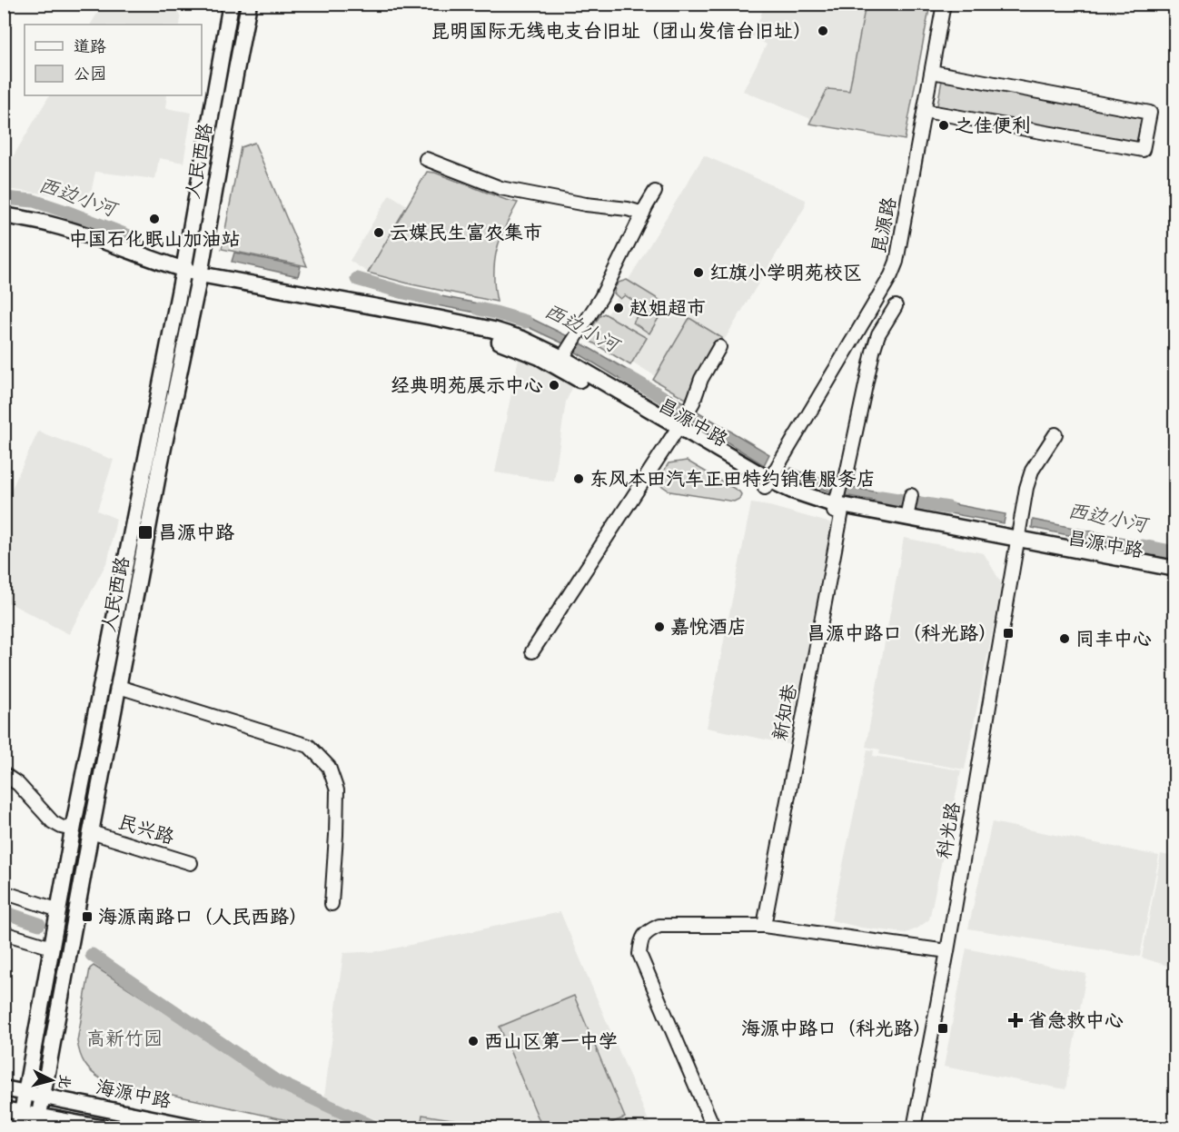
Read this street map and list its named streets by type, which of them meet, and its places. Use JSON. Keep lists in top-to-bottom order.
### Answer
{
  "streets": {
    "main road": ["人民西路", "昌源中路", "海源中路"],
    "street": [
      "昆源路",
      "新知巷",
      "民兴路",
      "科光路"
    ]
  },
  "crossings": [
    ["人民西路", "昌源中路"],
    ["人民西路", "民兴路"],
    ["人民西路", "海源中路"],
    ["昆源路", "昌源中路"],
    ["昌源中路", "新知巷"],
    ["昌源中路", "科光路"]
  ],
  "water": ["西边小河"],
  "parks": ["高新竹园"],
  "places": {
    "other": [
      "昆明国际无线电支台旧址（团山发信台旧址）",
      "之佳便利",
      "中国石化眠山加油站",
      "云媒民生富农集市",
      "红旗小学明苑校区",
      "赵姐超市",
      "经典明苑展示中心",
      "东风本田汽车正田特约销售服务店",
      "嘉悦酒店",
      "同丰中心",
      "西山区第一中学"
    ],
    "transit": [
      "昌源中路",
      "昌源中路口（科光路）",
      "海源南路口（人民西路）",
      "海源中路口（科光路）"
    ],
    "health": ["省急救中心"]
  },
  "legend": ["道路", "公园"],
  "north": "right"
}
